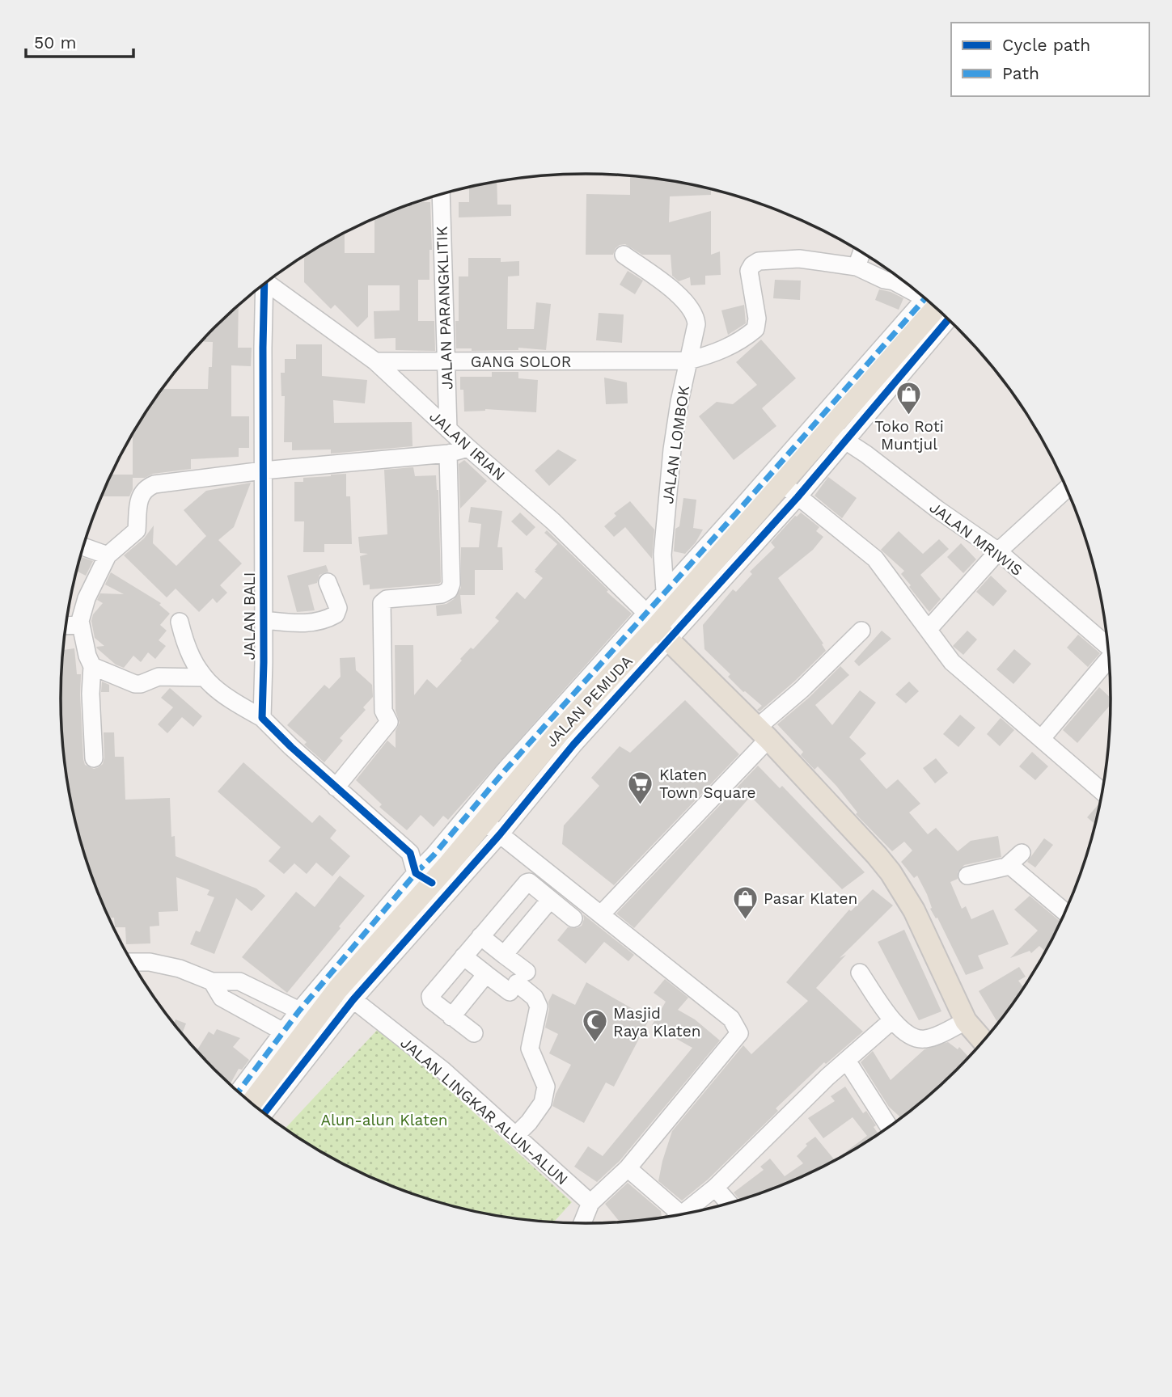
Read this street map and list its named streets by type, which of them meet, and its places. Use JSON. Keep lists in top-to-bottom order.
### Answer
{
  "streets": {
    "main road": ["JALAN PEMUDA"],
    "street": [
      "JALAN PARANGKLITIK",
      "GANG SOLOR",
      "JALAN LOMBOK",
      "JALAN IRIAN",
      "JALAN MRIWIS",
      "JALAN BALI",
      "JALAN LINGKAR ALUN-ALUN"
    ]
  },
  "crossings": [
    ["JALAN PARANGKLITIK", "GANG SOLOR"],
    ["JALAN PARANGKLITIK", "JALAN IRIAN"],
    ["GANG SOLOR", "JALAN LOMBOK"],
    ["GANG SOLOR", "JALAN IRIAN"],
    ["JALAN IRIAN", "JALAN PEMUDA"],
    ["JALAN MRIWIS", "JALAN PEMUDA"],
    ["JALAN PEMUDA", "JALAN LINGKAR ALUN-ALUN"]
  ],
  "parks": ["Alun-alun Klaten"],
  "places": {
    "shop": ["Toko Roti Muntjul", "Pasar Klaten"],
    "supermarket": ["Klaten Town Square"],
    "mosque": ["Masjid Raya Klaten"]
  },
  "legend": ["Cycle path", "Path"],
  "scale_bar": "50 m"
}
